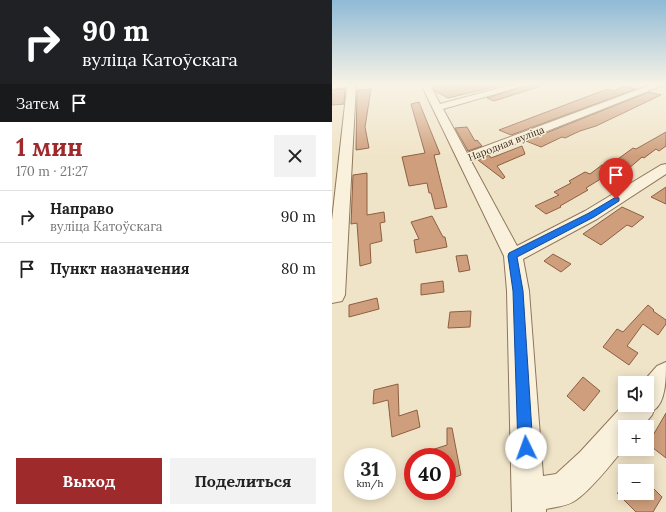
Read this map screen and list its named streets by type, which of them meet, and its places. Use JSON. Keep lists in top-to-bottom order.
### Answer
{
  "streets": {
    "street": ["Народная вуліца"]
  },
  "page": {
    "turn": ["90 m", "вуліца Катоўскага"],
    "then": "Затем",
    "heading": ["1 мин", "170 m · 21:27"],
    "list": [
      {
        "name": "Направо",
        "note": "вуліца Катоўскага",
        "value": "90 m"
      },
      {
        "name": "Пункт назначения",
        "value": "80 m"
      }
    ],
    "map_buttons": ["+", "−"],
    "speed": "31 km/h",
    "limit": "40",
    "buttons": ["Выход", "Поделиться"]
  }
}
